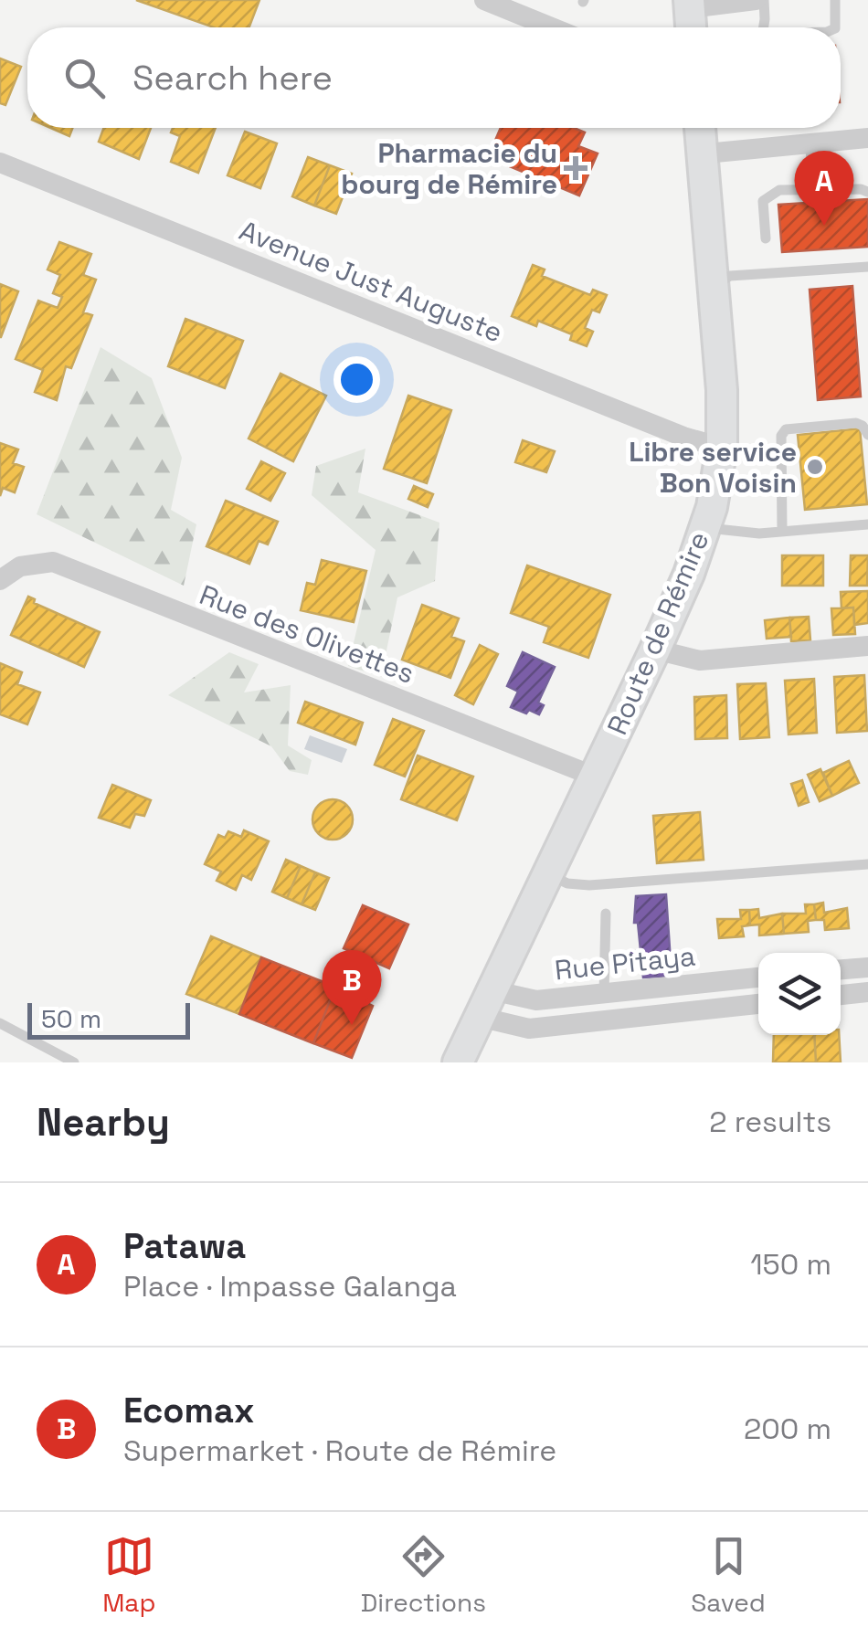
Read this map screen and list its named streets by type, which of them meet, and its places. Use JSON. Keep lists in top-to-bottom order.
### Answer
{
  "streets": {
    "main road": ["Route de Rémire"],
    "street": ["Avenue Just Auguste", "Rue des Olivettes", "Rue Pitaya"]
  },
  "crossings": [
    ["Avenue Just Auguste", "Route de Rémire"],
    ["Route de Rémire", "Rue des Olivettes"],
    ["Route de Rémire", "Rue Pitaya"]
  ],
  "places": {
    "health": ["Pharmacie du bourg de Rémire"],
    "other": ["Libre service Bon Voisin"]
  },
  "scale_bar": "50 m",
  "page": {
    "search": "Search here",
    "pins": ["A", "B"],
    "scale": "50 m",
    "heading": ["Nearby", "2 results"],
    "list": [
      {
        "mark": "A",
        "name": "Patawa",
        "note": "Place · Impasse Galanga",
        "value": "150 m"
      },
      {
        "mark": "B",
        "name": "Ecomax",
        "note": "Supermarket · Route de Rémire",
        "value": "200 m"
      }
    ],
    "nav": ["Map", "Directions", "Saved"]
  }
}
